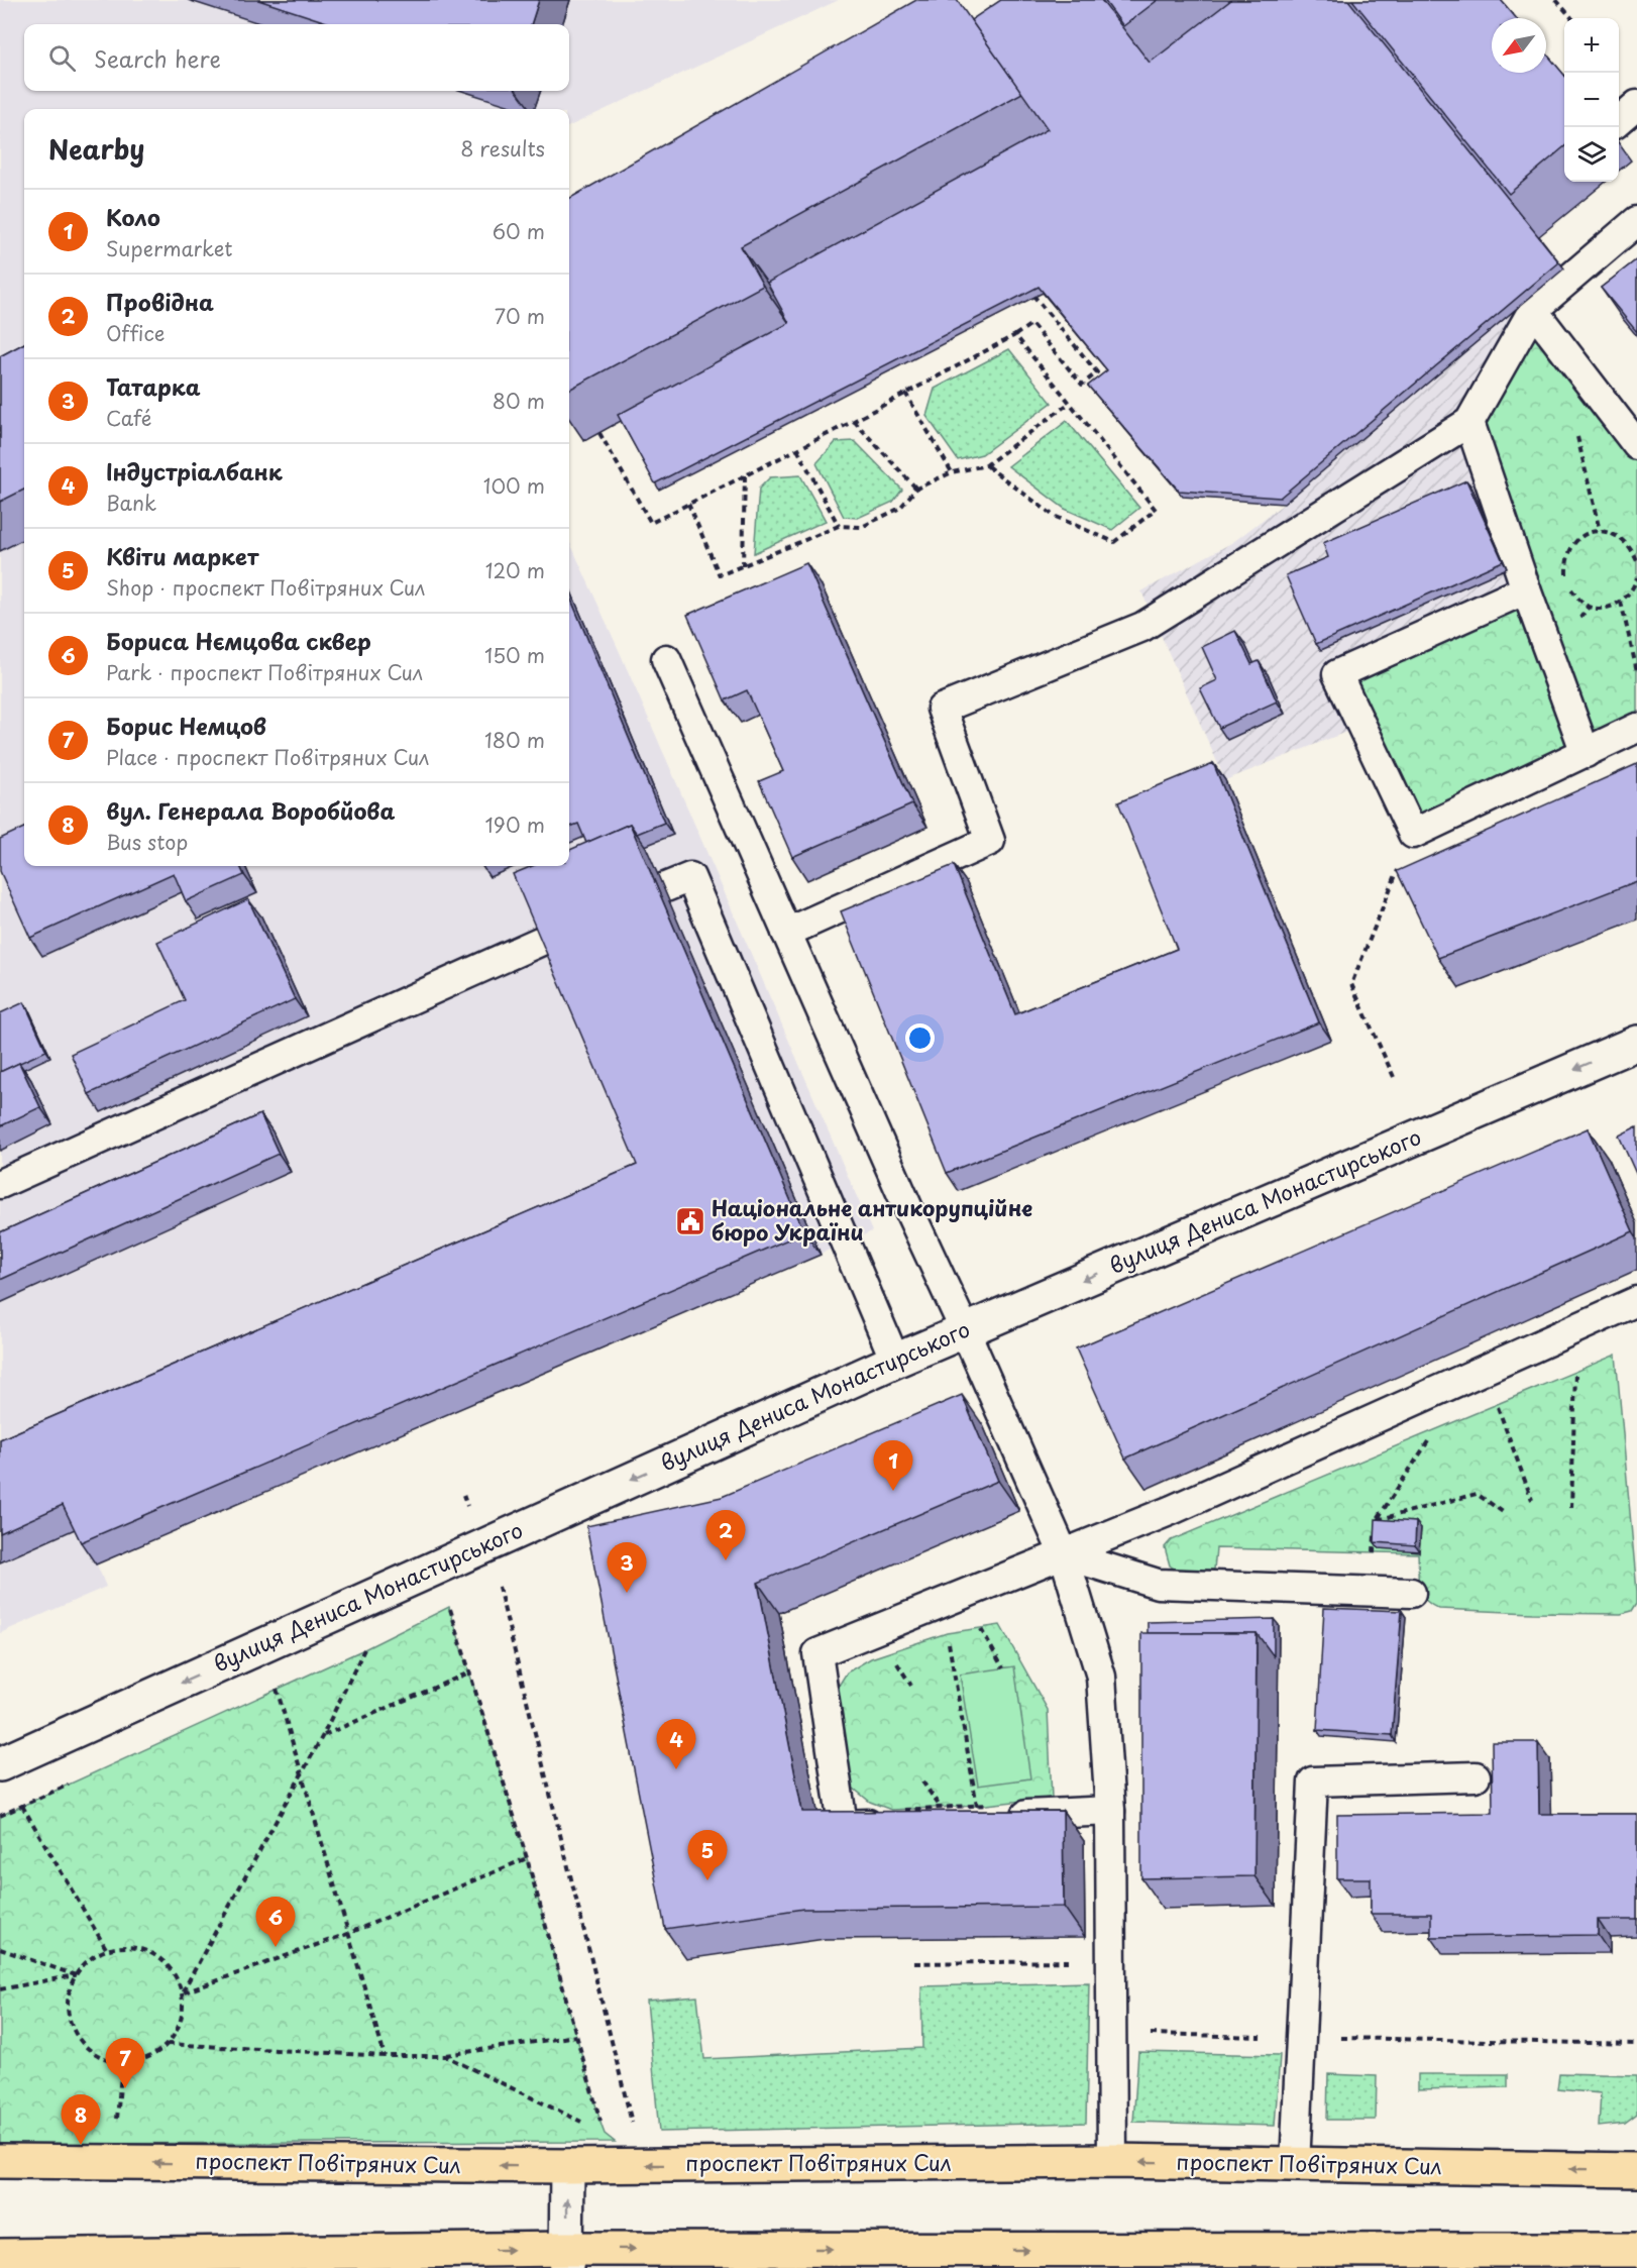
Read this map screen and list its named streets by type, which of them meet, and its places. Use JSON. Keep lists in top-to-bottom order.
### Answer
{
  "streets": {
    "main road": ["проспект Повітряних Сил"],
    "street": ["вулиця Дениса Монастирського"]
  },
  "one_way": ["вулиця Дениса Монастирського"],
  "places": {
    "public building": ["Національне антикорупційне бюро України"]
  },
  "north": "bottom left",
  "page": {
    "map_buttons": ["+", "−"],
    "search": "Search here",
    "heading": ["Nearby", "8 results"],
    "list": [
      {
        "mark": "1",
        "name": "Коло",
        "note": "Supermarket",
        "value": "60 m"
      },
      {
        "mark": "2",
        "name": "Провідна",
        "note": "Office",
        "value": "70 m"
      },
      {
        "mark": "3",
        "name": "Татарка",
        "note": "Café",
        "value": "80 m"
      },
      {
        "mark": "4",
        "name": "Індустріалбанк",
        "note": "Bank",
        "value": "100 m"
      },
      {
        "mark": "5",
        "name": "Квіти маркет",
        "note": "Shop · проспект Повітряних Сил",
        "value": "120 m"
      },
      {
        "mark": "6",
        "name": "Бориса Нємцова сквер",
        "note": "Park · проспект Повітряних Сил",
        "value": "150 m"
      },
      {
        "mark": "7",
        "name": "Борис Немцов",
        "note": "Place · проспект Повітряних Сил",
        "value": "180 m"
      },
      {
        "mark": "8",
        "name": "вул. Генерала Воробйова",
        "note": "Bus stop",
        "value": "190 m"
      }
    ],
    "pins": [
      "1",
      "2",
      "3",
      "4",
      "5",
      "6",
      "7",
      "8"
    ]
  }
}
